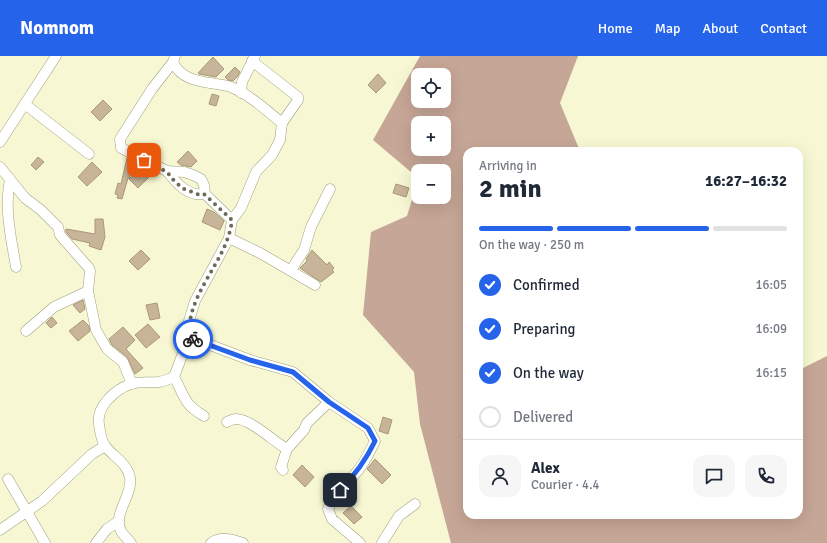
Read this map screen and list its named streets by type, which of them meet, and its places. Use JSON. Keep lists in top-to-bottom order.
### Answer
{
  "page": {
    "header": "Nomnom",
    "nav": [
      "Home",
      "Map",
      "About",
      "Contact"
    ],
    "map_buttons": ["+", "−"],
    "heading": ["2 min", "Arriving in", "16:27–16:32"],
    "panel": ["Alex", "Courier · 4.4"],
    "bar": "On the way · 250 m",
    "list": [
      ["Confirmed", "16:05"],
      ["Preparing", "16:09"],
      ["On the way", "16:15"],
      "Delivered"
    ]
  }
}
